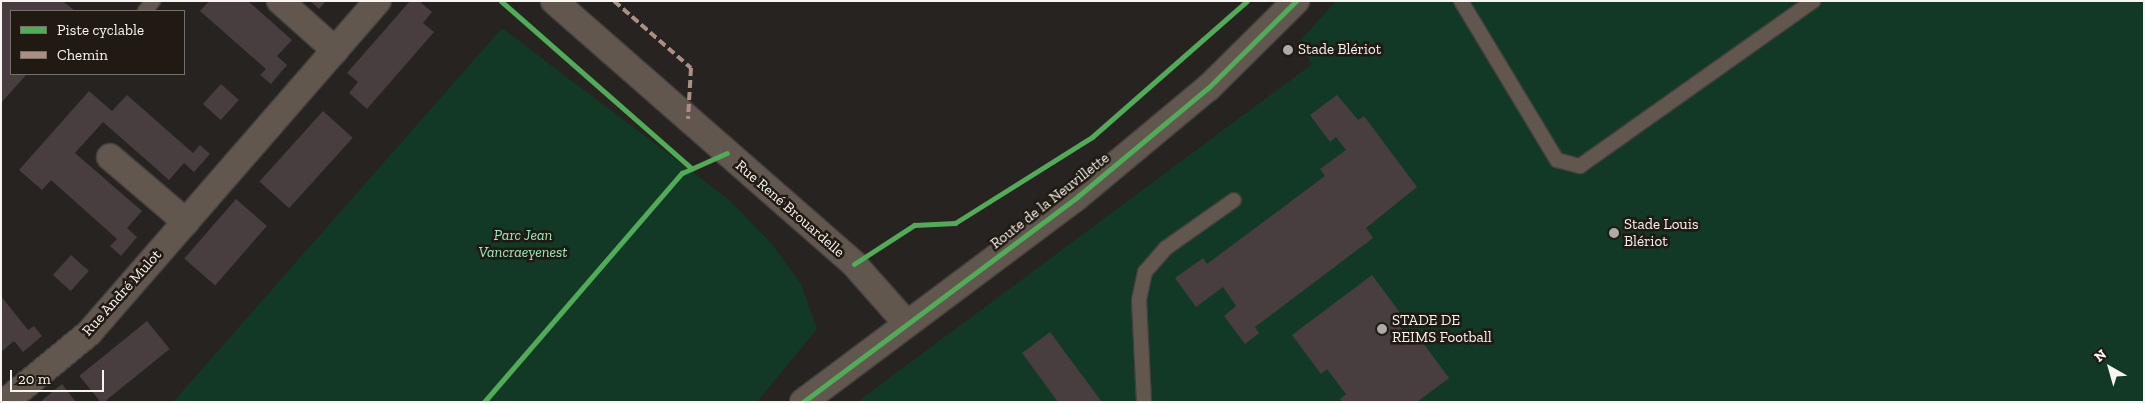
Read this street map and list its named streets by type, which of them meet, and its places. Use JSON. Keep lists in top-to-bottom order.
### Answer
{
  "streets": {
    "street": ["Route de la Neuvillette", "Rue René Brouardelle", "Rue André Mulot"]
  },
  "crossings": [
    ["Route de la Neuvillette", "Rue René Brouardelle"]
  ],
  "parks": ["Parc Jean Vancraeyenest"],
  "places": ["Stade Blériot", "Stade Louis Blériot", "STADE DE REIMS Football"],
  "legend": ["Piste cyclable", "Chemin"],
  "scale_bar": "20 m",
  "north": "top left"
}
